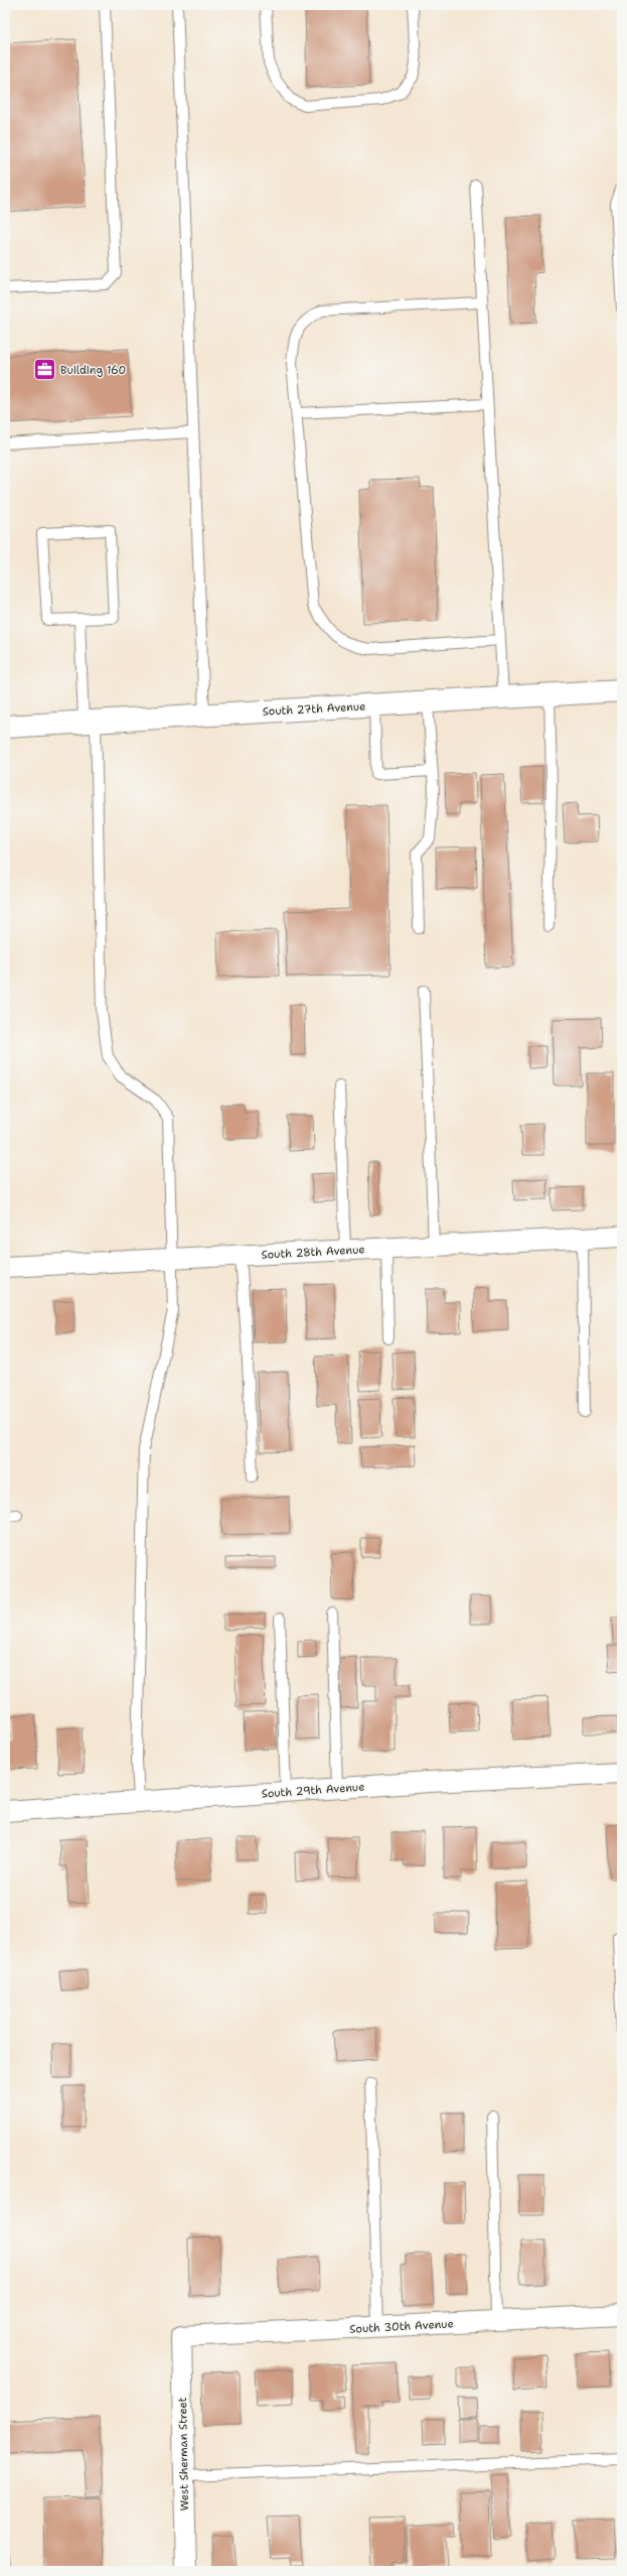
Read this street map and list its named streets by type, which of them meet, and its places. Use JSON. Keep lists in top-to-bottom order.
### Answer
{
  "streets": {
    "main road": ["South 27th Avenue"],
    "street": [
      "South 28th Avenue",
      "South 29th Avenue",
      "South 30th Avenue",
      "West Sherman Street"
    ]
  },
  "crossings": [
    ["South 30th Avenue", "West Sherman Street"]
  ],
  "places": {
    "office": ["Building 160"]
  }
}
